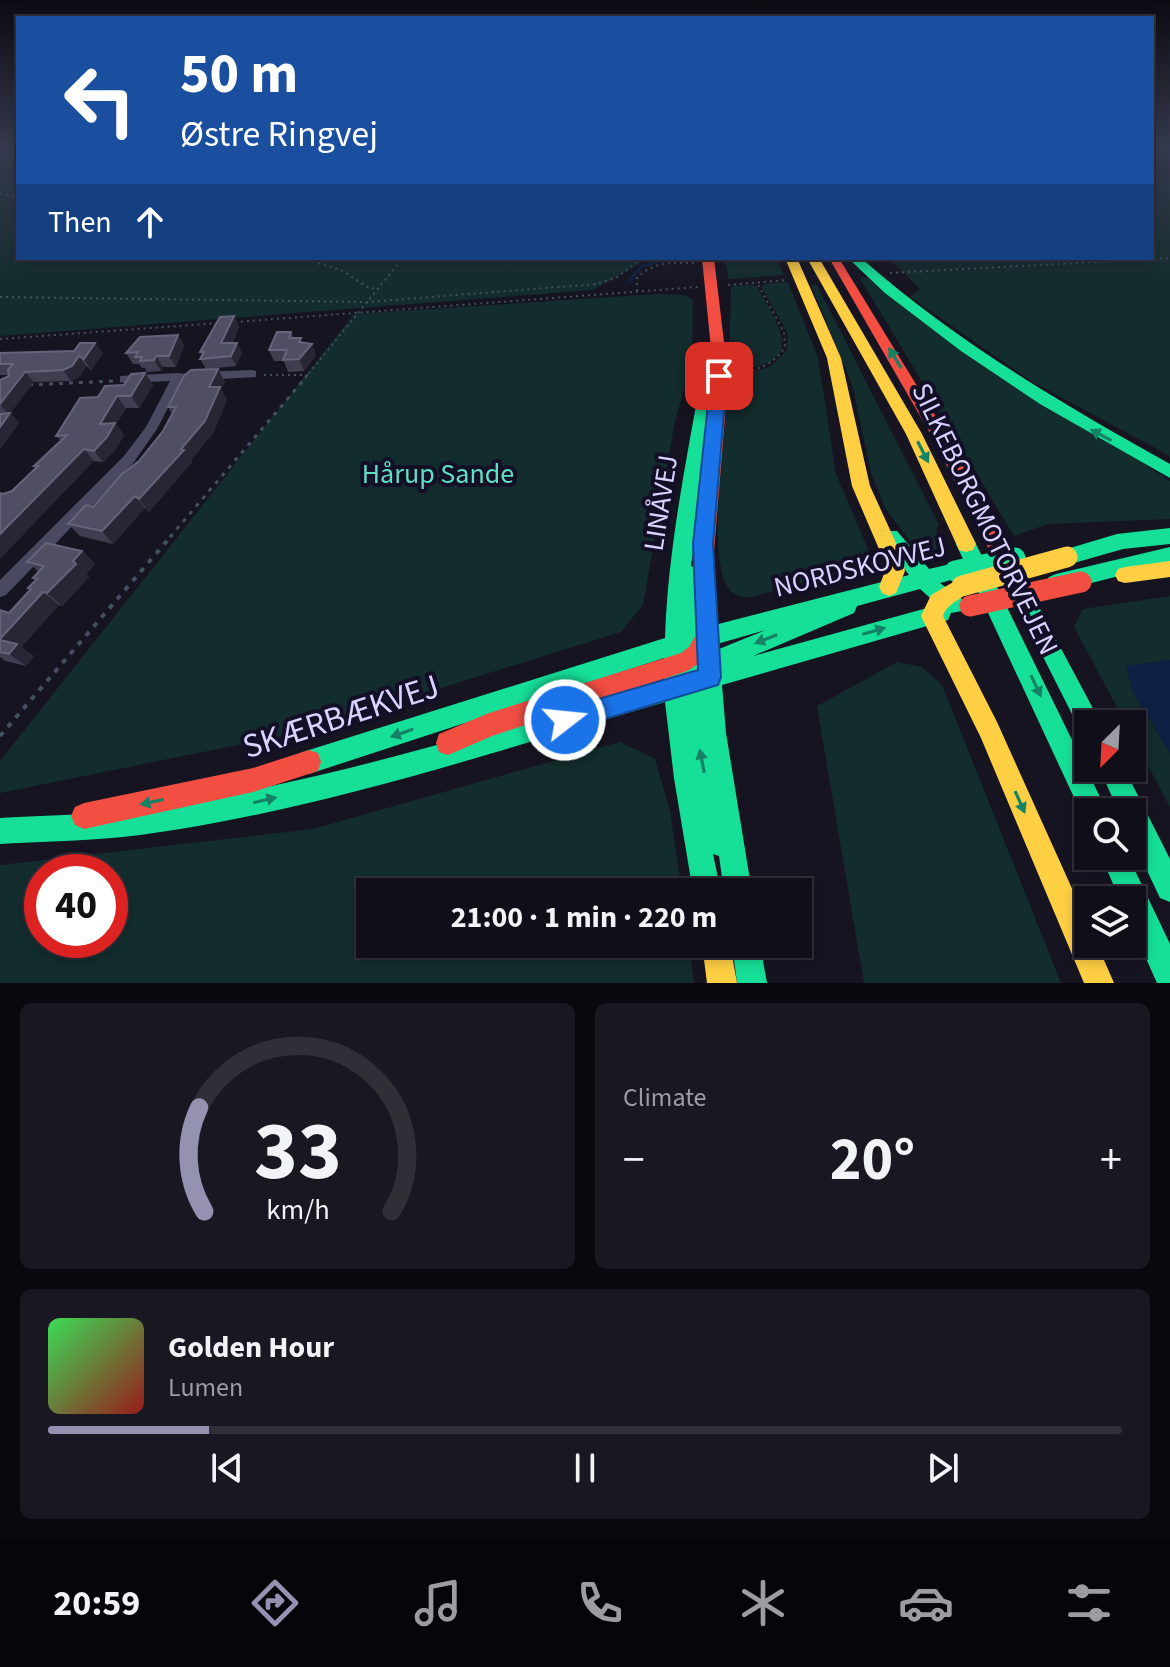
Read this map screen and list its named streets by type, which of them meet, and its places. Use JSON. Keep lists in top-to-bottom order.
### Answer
{
  "streets": {
    "main road": [
      "LINÅVEJ",
      "SILKEBORGMOTORVEJEN",
      "NORDSKOVVEJ",
      "SKÆRBÆKVEJ"
    ]
  },
  "crossings": [
    ["LINÅVEJ", "NORDSKOVVEJ"],
    ["LINÅVEJ", "SKÆRBÆKVEJ"],
    ["NORDSKOVVEJ", "SKÆRBÆKVEJ"]
  ],
  "parks": ["Hårup Sande"],
  "north": "bottom left",
  "page": {
    "turn": ["50 m", "Østre Ringvej"],
    "then": "Then",
    "limit": "40",
    "trip": "21:00 · 1 min · 220 m",
    "tile": "Climate",
    "heat": ["−", "20°", "+"],
    "song": ["Golden Hour", "Lumen"],
    "tabs": "20:59",
    "gauge": ["33", "km/h"]
  }
}
